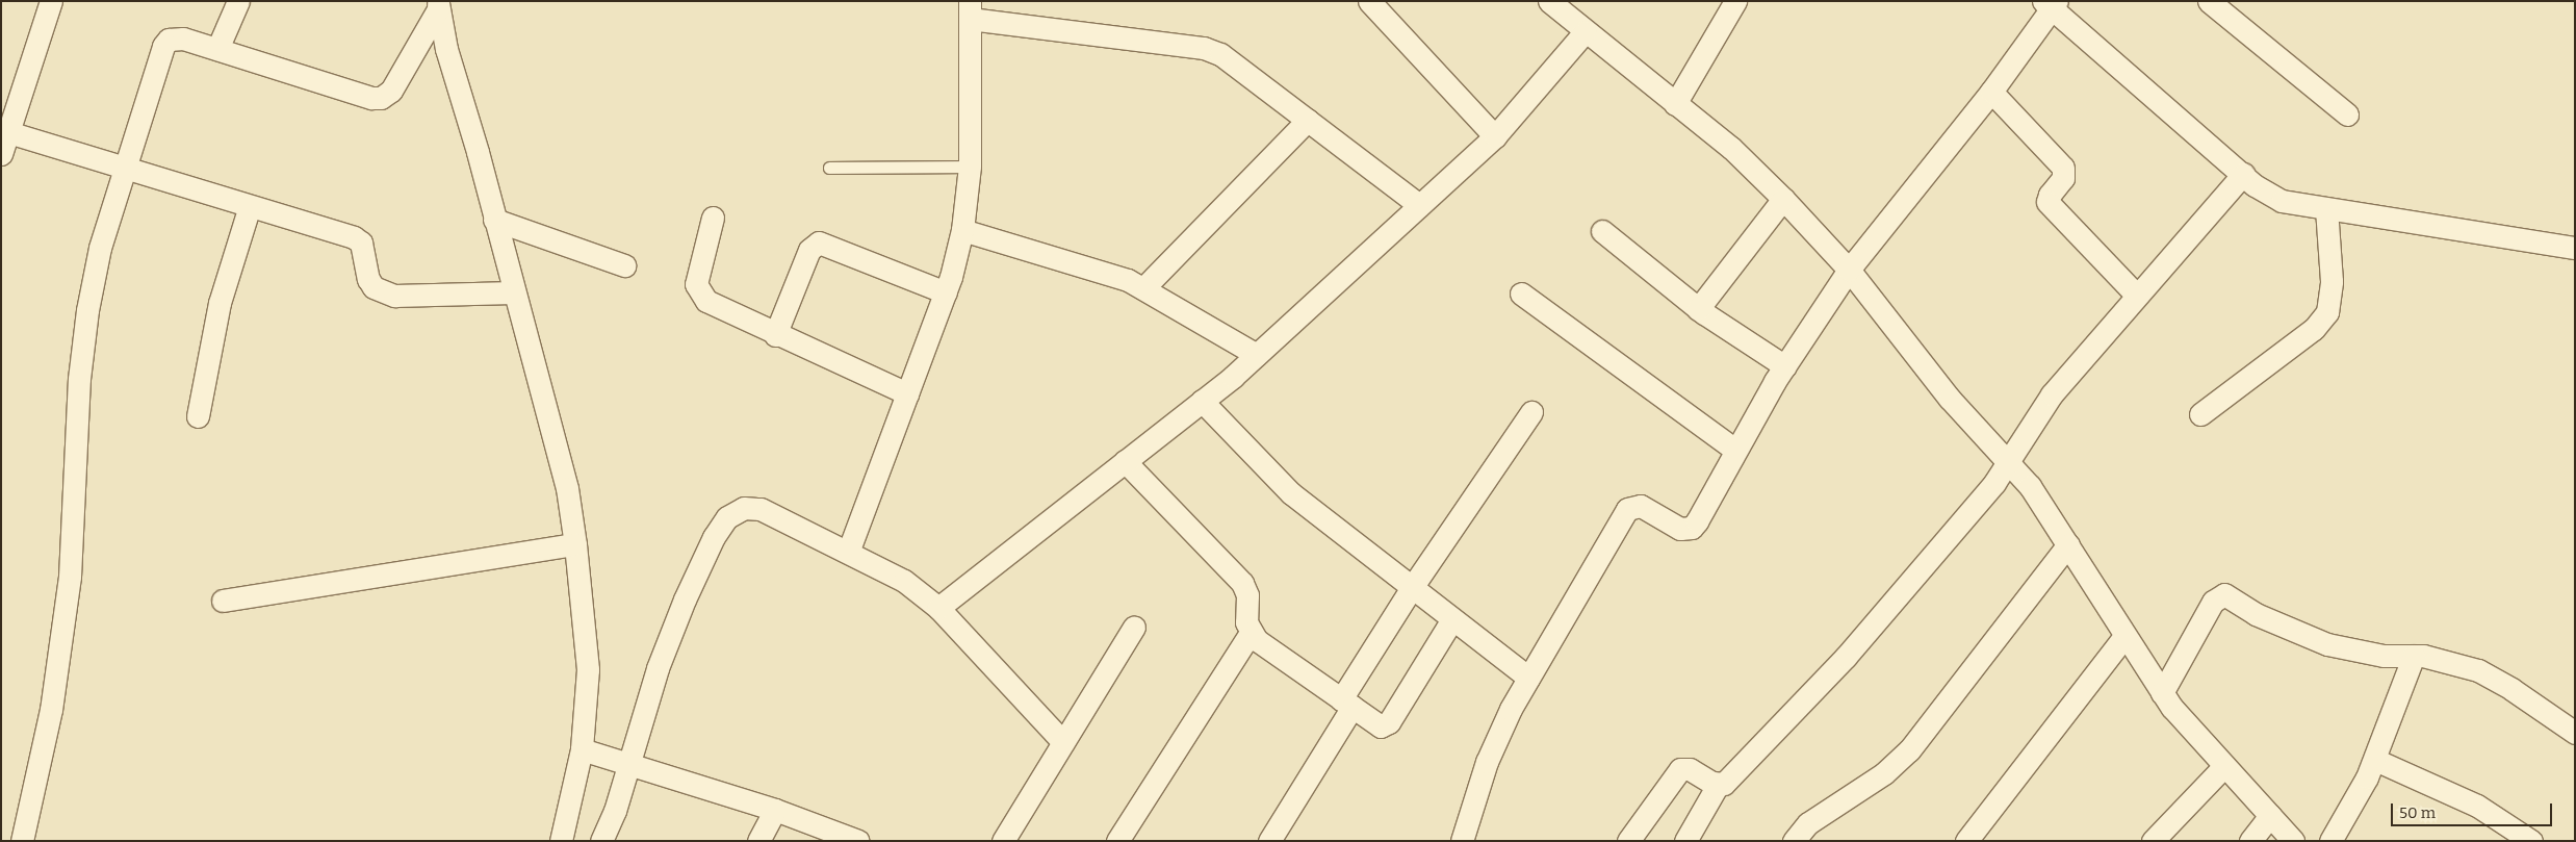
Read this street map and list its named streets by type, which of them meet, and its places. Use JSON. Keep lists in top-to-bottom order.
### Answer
{
  "scale_bar": "50 m"
}
